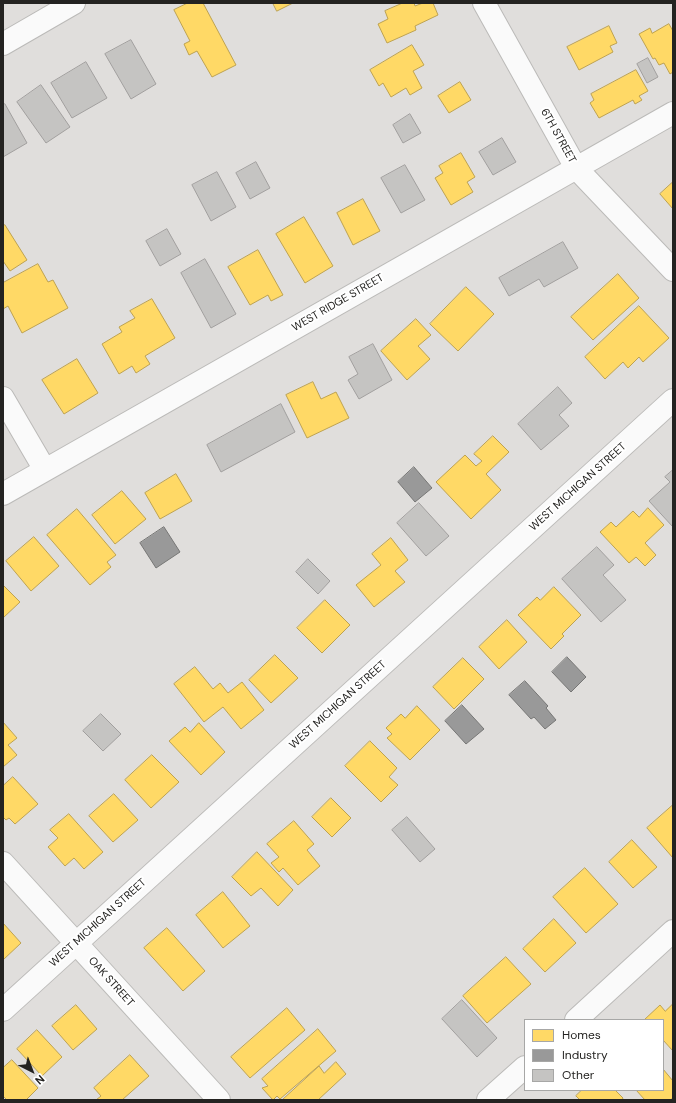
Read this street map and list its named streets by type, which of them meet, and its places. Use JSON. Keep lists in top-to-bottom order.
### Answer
{
  "streets": {
    "street": [
      "6TH STREET",
      "WEST RIDGE STREET",
      "WEST MICHIGAN STREET",
      "OAK STREET"
    ]
  },
  "crossings": [
    ["6TH STREET", "WEST RIDGE STREET"],
    ["WEST MICHIGAN STREET", "OAK STREET"]
  ],
  "legend": ["Homes", "Industry", "Other"],
  "north": "bottom right"
}
